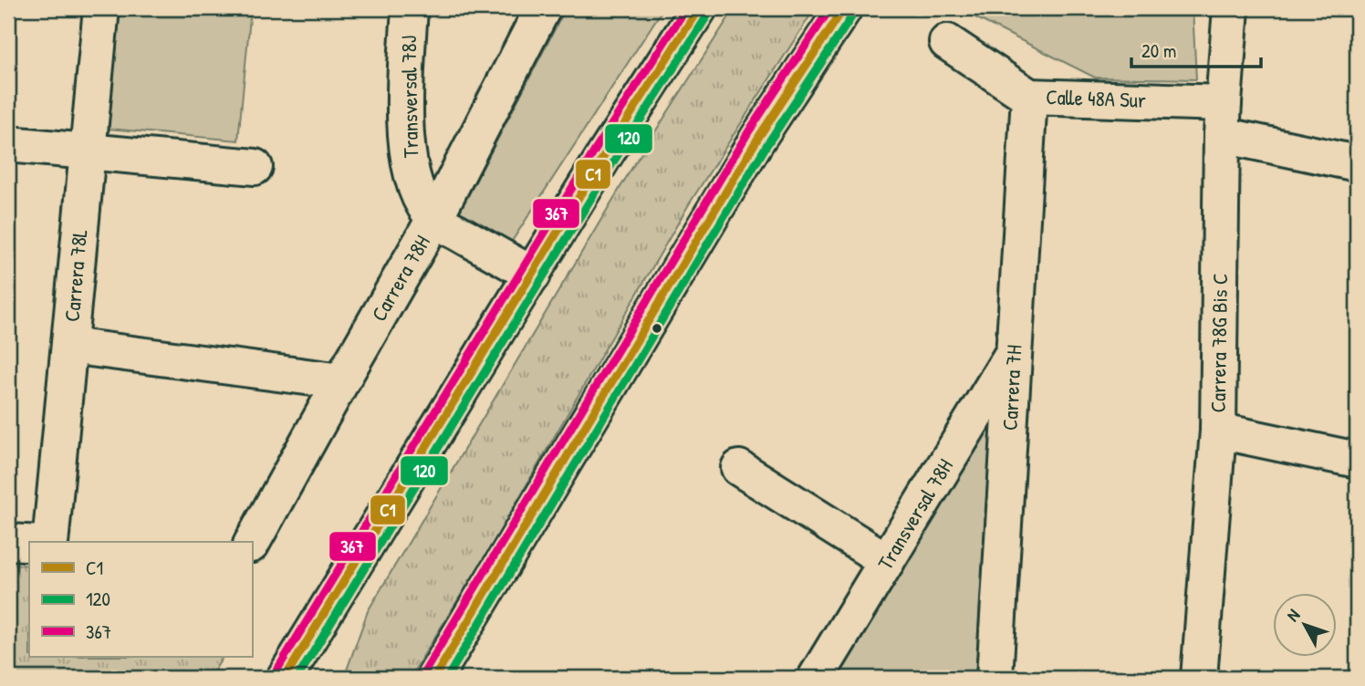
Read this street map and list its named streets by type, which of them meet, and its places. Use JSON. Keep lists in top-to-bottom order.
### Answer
{
  "streets": {
    "street": [
      "Transversal 78J",
      "Calle 48A Sur",
      "Carrera 78L",
      "Carrera 78H",
      "Carrera 78G Bis C",
      "Carrera 7H",
      "Transversal 78H"
    ]
  },
  "crossings": [
    ["Transversal 78J", "Carrera 78H"],
    ["Calle 48A Sur", "Carrera 78G Bis C"],
    ["Calle 48A Sur", "Carrera 7H"],
    ["Carrera 7H", "Transversal 78H"]
  ],
  "lines": ["transit line C1", "transit line 367", "transit line 120"],
  "legend": ["C1", "120", "367"],
  "scale_bar": "20 m",
  "north": "top left"
}
